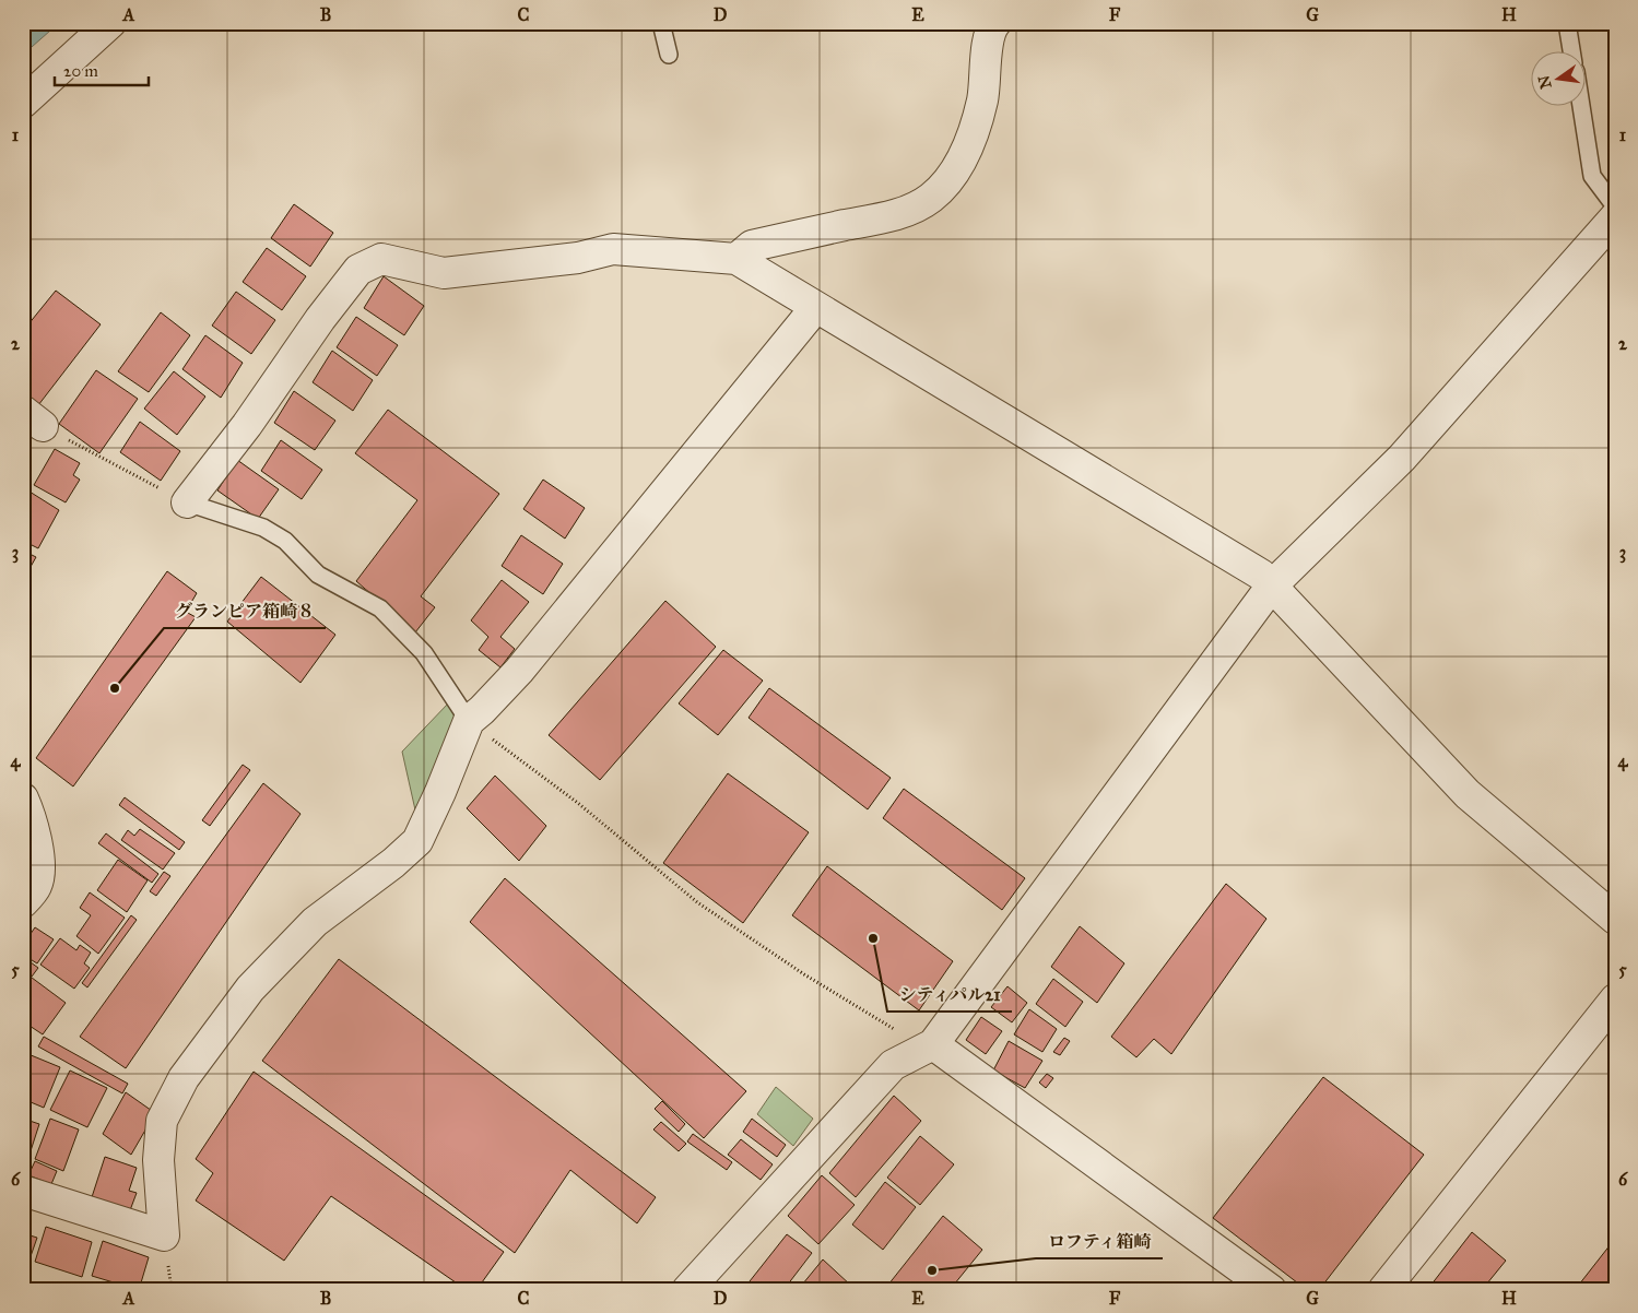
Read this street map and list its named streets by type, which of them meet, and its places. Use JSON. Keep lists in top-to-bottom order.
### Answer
{
  "places": ["グランピア箱崎８", "シティパル21", "ロフティ箱崎"],
  "scale_bar": "20 m",
  "north": "left",
  "grid": {
    "columns": [
      "A",
      "B",
      "C",
      "D",
      "E",
      "F",
      "G",
      "H"
    ],
    "rows": [
      "1",
      "2",
      "3",
      "4",
      "5",
      "6"
    ]
  }
}
